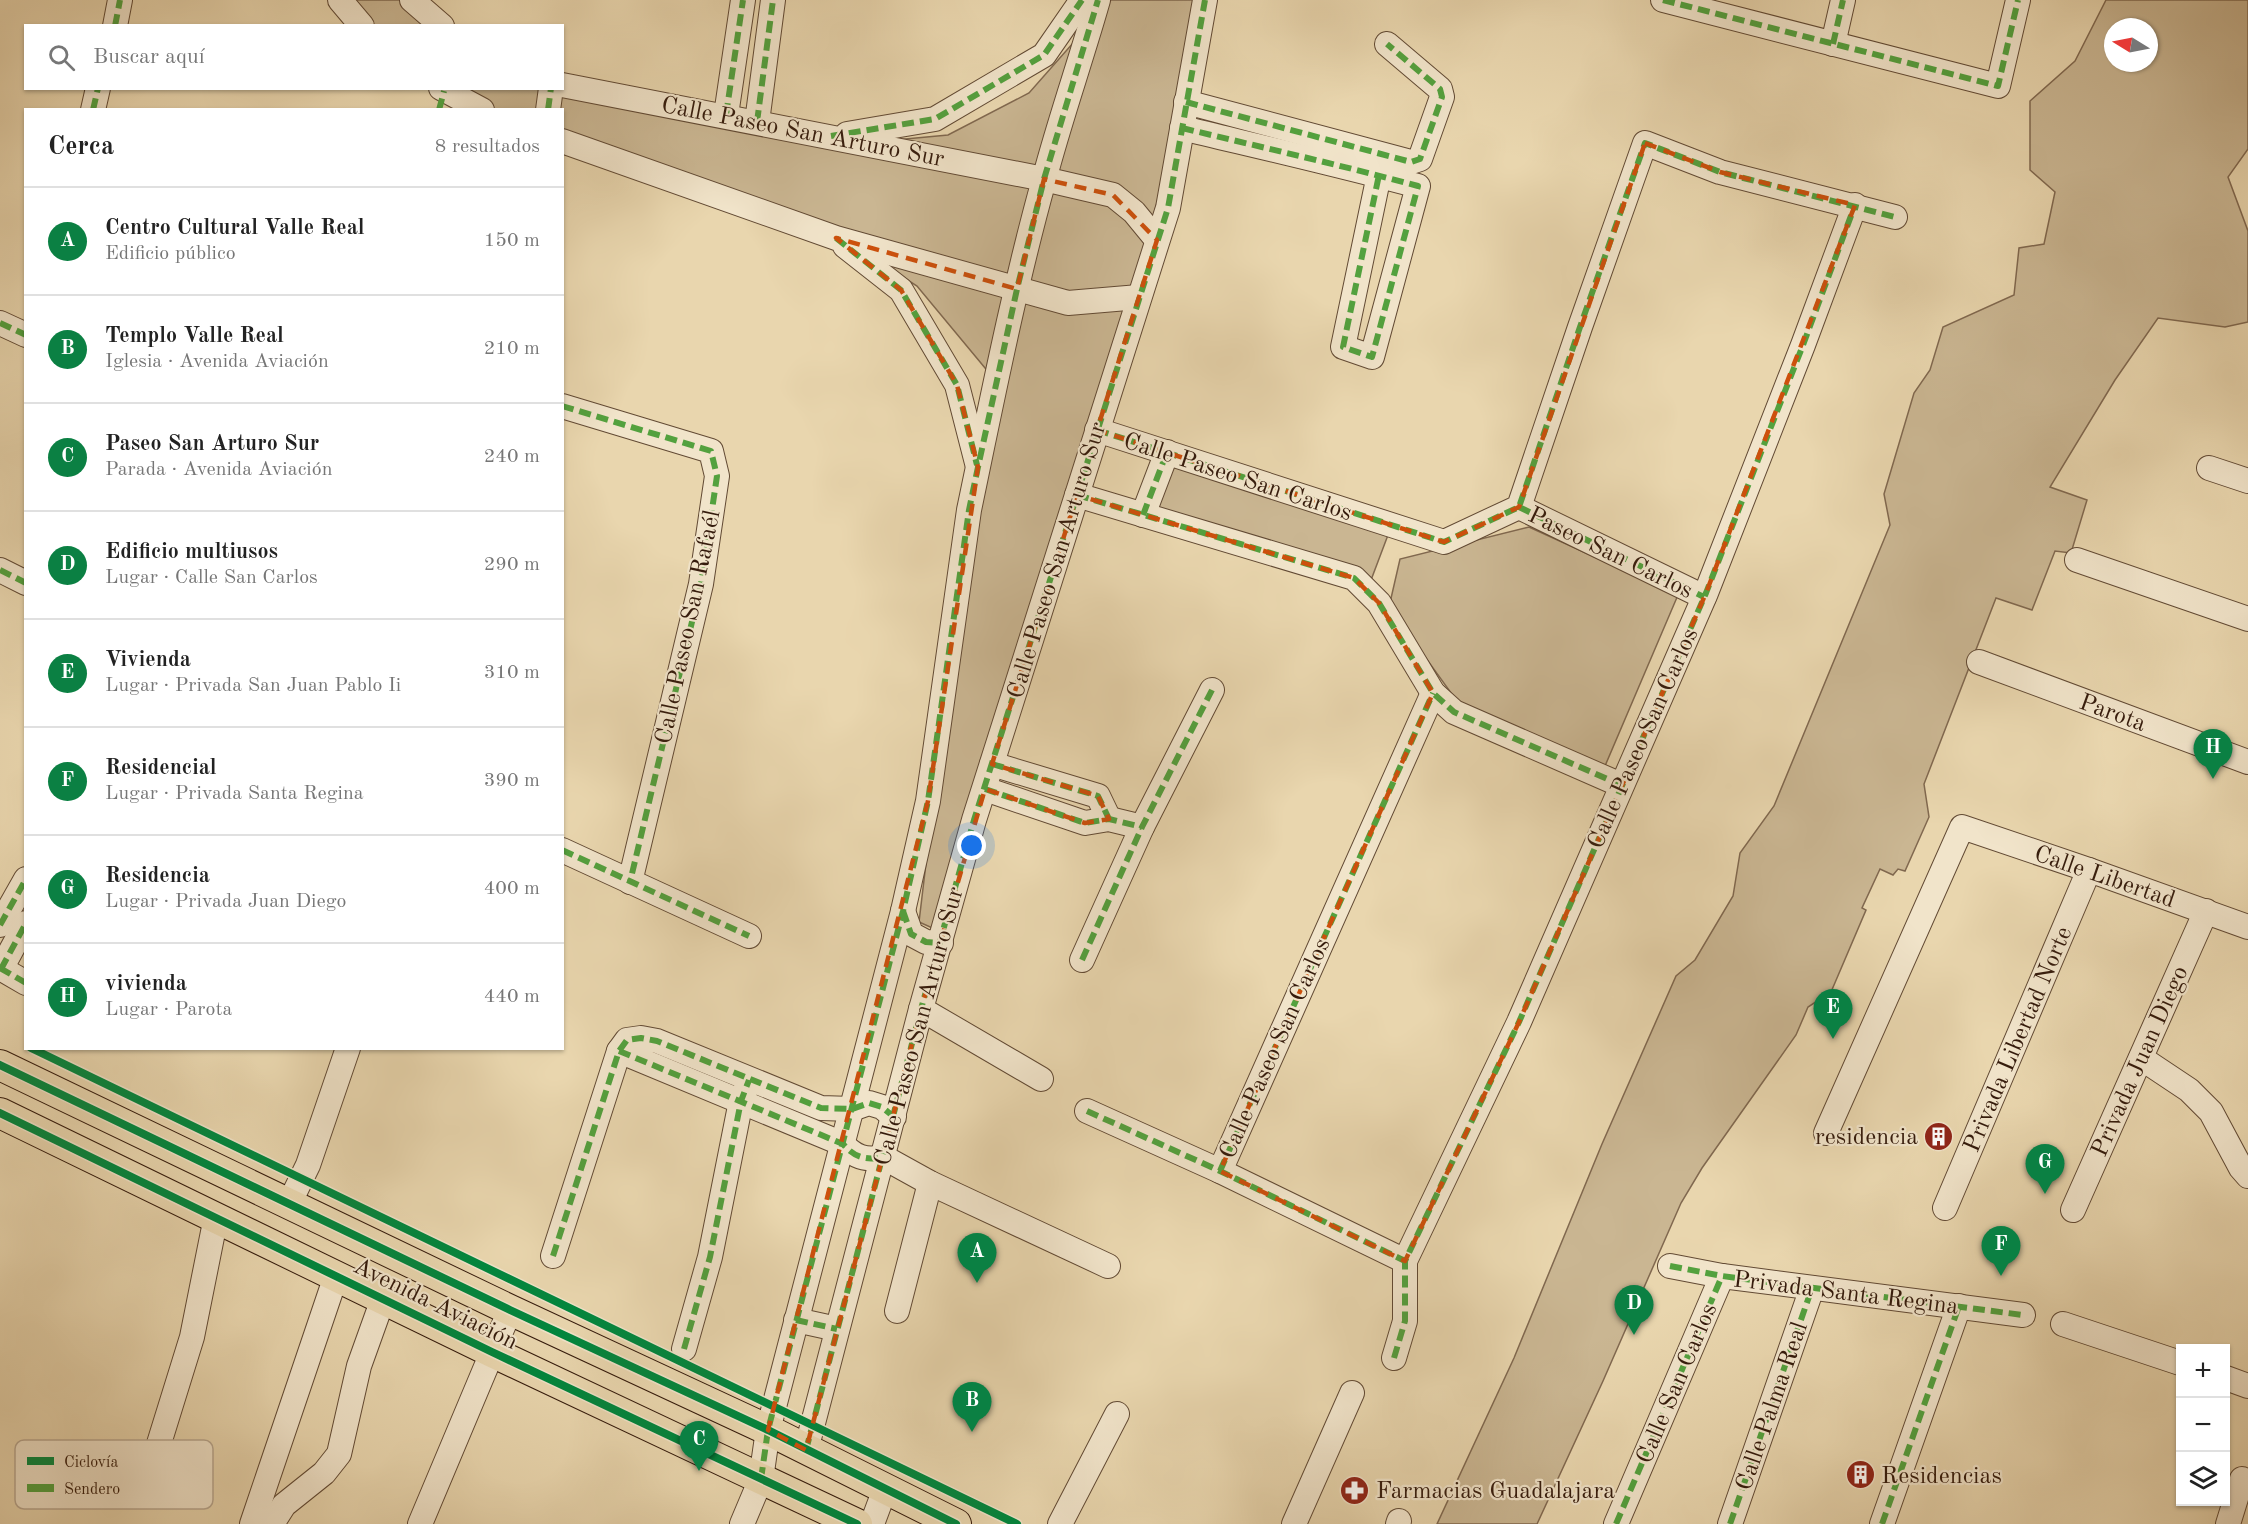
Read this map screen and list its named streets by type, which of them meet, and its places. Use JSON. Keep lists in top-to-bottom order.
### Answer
{
  "streets": {
    "main road": ["Avenida Aviación"],
    "street": [
      "Calle Paseo San Arturo Sur",
      "Calle Paseo San Carlos",
      "Paseo San Carlos",
      "Calle Paseo San Rafaél",
      "Parota",
      "Calle Libertad",
      "Privada Libertad Norte",
      "Privada Juan Diego",
      "Privada Santa Regina",
      "Calle San Carlos",
      "Calle Palma Real"
    ]
  },
  "crossings": [
    ["Calle Paseo San Arturo Sur", "Calle Paseo San Carlos"],
    ["Calle Paseo San Arturo Sur", "Avenida Aviación"],
    ["Calle Paseo San Carlos", "Paseo San Carlos"],
    ["Calle Libertad", "Privada Libertad Norte"],
    ["Calle Libertad", "Privada Juan Diego"],
    ["Privada Santa Regina", "Calle San Carlos"],
    ["Privada Santa Regina", "Calle Palma Real"]
  ],
  "places": {
    "building": ["residencia", "Residencias"],
    "pharmacy": ["Farmacias Guadalajara"]
  },
  "legend": ["Ciclovía", "Sendero"],
  "north": "left",
  "page": {
    "search": "Buscar aquí",
    "heading": ["Cerca", "8 resultados"],
    "list": [
      {
        "mark": "A",
        "name": "Centro Cultural Valle Real",
        "note": "Edificio público",
        "value": "150 m"
      },
      {
        "mark": "B",
        "name": "Templo Valle Real",
        "note": "Iglesia · Avenida Aviación",
        "value": "210 m"
      },
      {
        "mark": "C",
        "name": "Paseo San Arturo Sur",
        "note": "Parada · Avenida Aviación",
        "value": "240 m"
      },
      {
        "mark": "D",
        "name": "Edificio multiusos",
        "note": "Lugar · Calle San Carlos",
        "value": "290 m"
      },
      {
        "mark": "E",
        "name": "Vivienda",
        "note": "Lugar · Privada San Juan Pablo Ii",
        "value": "310 m"
      },
      {
        "mark": "F",
        "name": "Residencial",
        "note": "Lugar · Privada Santa Regina",
        "value": "390 m"
      },
      {
        "mark": "G",
        "name": "Residencia",
        "note": "Lugar · Privada Juan Diego",
        "value": "400 m"
      },
      {
        "mark": "H",
        "name": "vivienda",
        "note": "Lugar · Parota",
        "value": "440 m"
      }
    ],
    "pins": [
      "H",
      "E",
      "G",
      "F",
      "A",
      "D",
      "B",
      "C"
    ],
    "map_buttons": ["+", "−"]
  }
}
